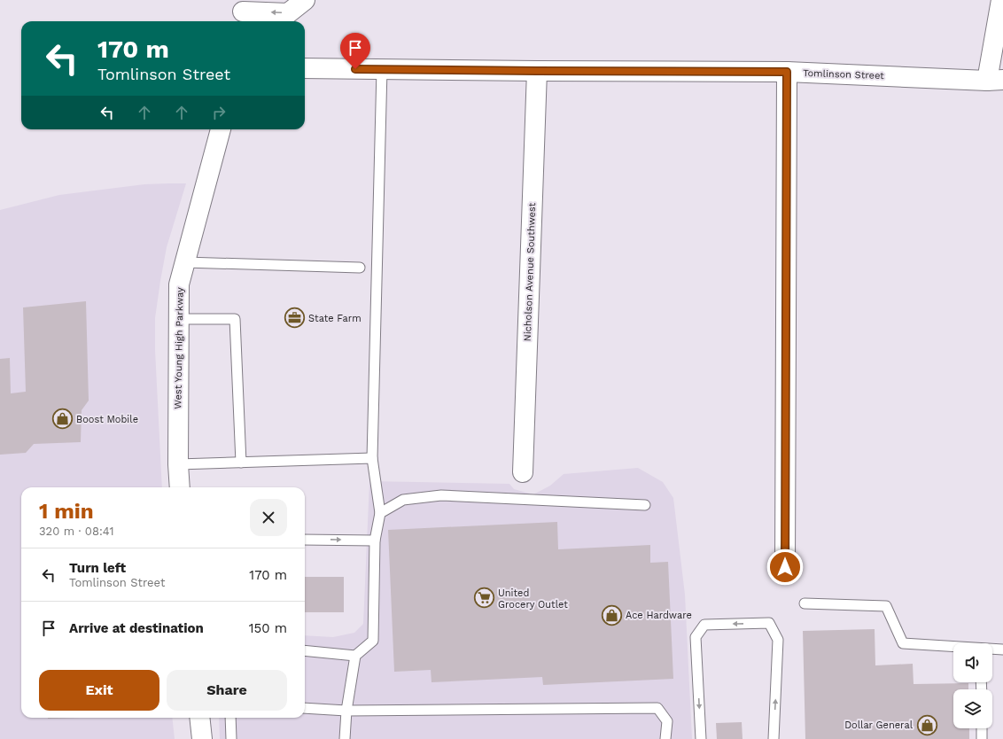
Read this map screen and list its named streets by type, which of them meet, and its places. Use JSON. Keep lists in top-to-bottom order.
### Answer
{
  "streets": {
    "street": ["Tomlinson Street", "Nicholson Avenue Southwest", "West Young High Parkway"]
  },
  "crossings": [
    ["Tomlinson Street", "Nicholson Avenue Southwest"]
  ],
  "places": {
    "office": ["State Farm"],
    "shop": ["Boost Mobile", "Ace Hardware", "Dollar General"],
    "supermarket": ["United Grocery Outlet"]
  },
  "page": {
    "turn": ["170 m", "Tomlinson Street"],
    "heading": ["1 min", "320 m · 08:41"],
    "list": [
      {
        "name": "Turn left",
        "note": "Tomlinson Street",
        "value": "170 m"
      },
      {
        "name": "Arrive at destination",
        "value": "150 m"
      }
    ],
    "buttons": ["Exit", "Share"]
  }
}
